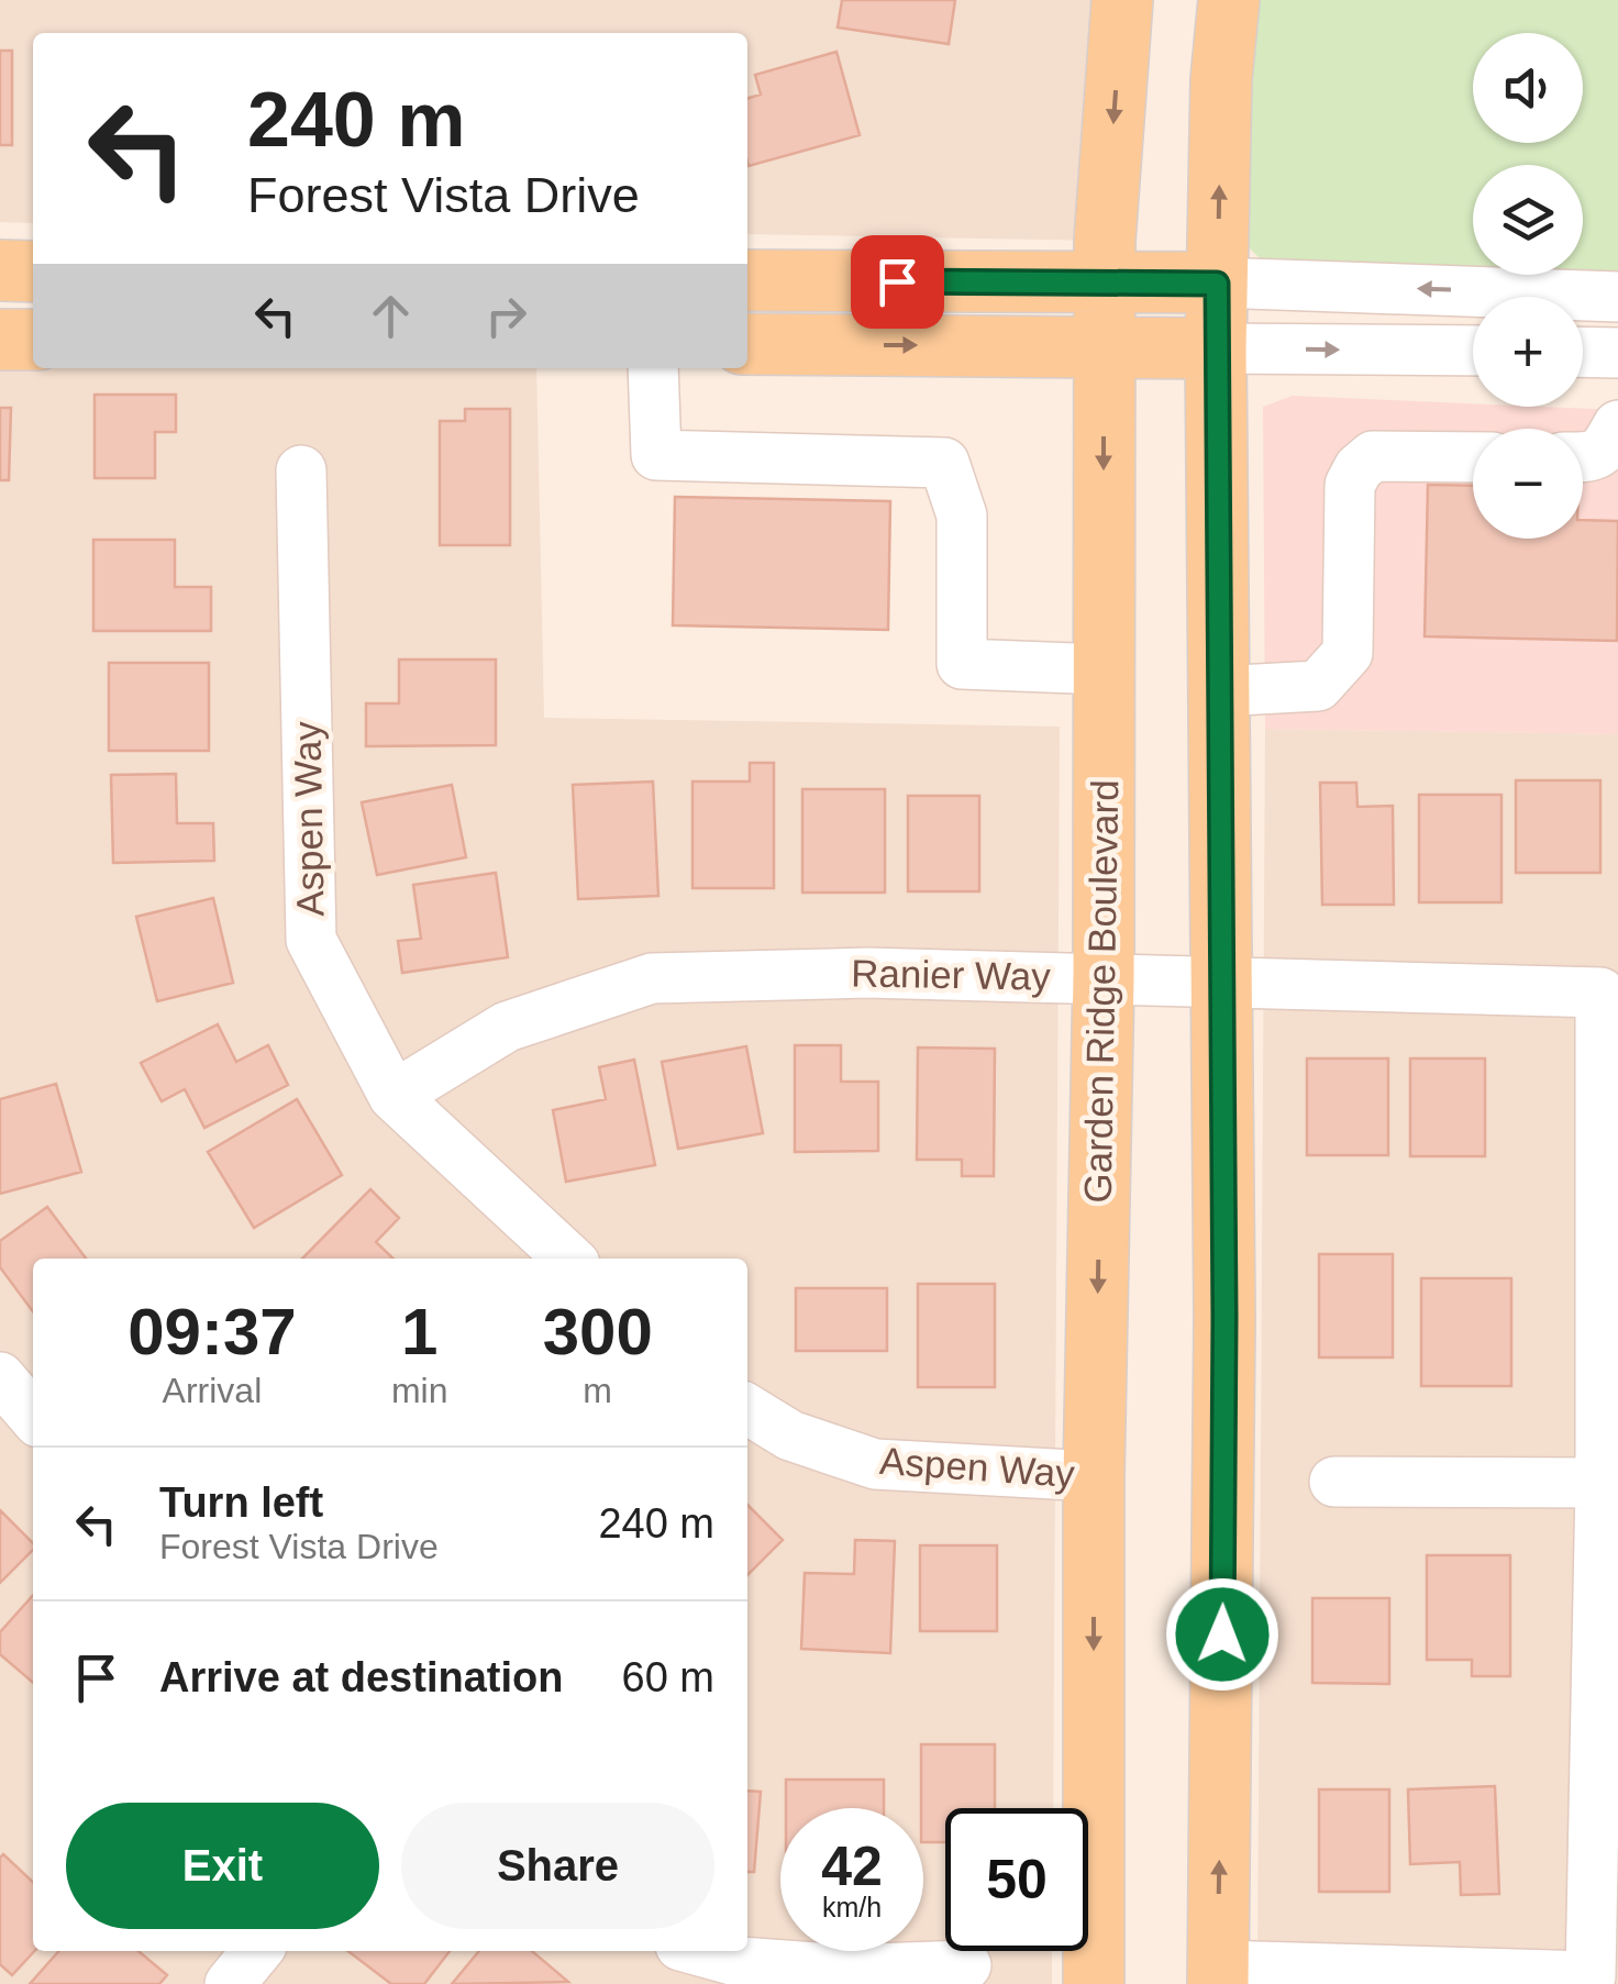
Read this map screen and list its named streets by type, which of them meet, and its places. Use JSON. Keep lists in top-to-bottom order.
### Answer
{
  "streets": {
    "main road": ["Garden Ridge Boulevard"],
    "street": ["Aspen Way", "Ranier Way"]
  },
  "crossings": [
    ["Aspen Way", "Ranier Way"],
    ["Aspen Way", "Garden Ridge Boulevard"],
    ["Ranier Way", "Garden Ridge Boulevard"]
  ],
  "page": {
    "map_buttons": ["+", "−"],
    "turn": ["240 m", "Forest Vista Drive"],
    "eta": [
      "09:37",
      "Arrival",
      "1",
      "min",
      "300",
      "m"
    ],
    "list": [
      {
        "name": "Turn left",
        "note": "Forest Vista Drive",
        "value": "240 m"
      },
      {
        "name": "Arrive at destination",
        "value": "60 m"
      }
    ],
    "buttons": ["Exit", "Share"],
    "speed": "42 km/h",
    "limit": "50"
  }
}
